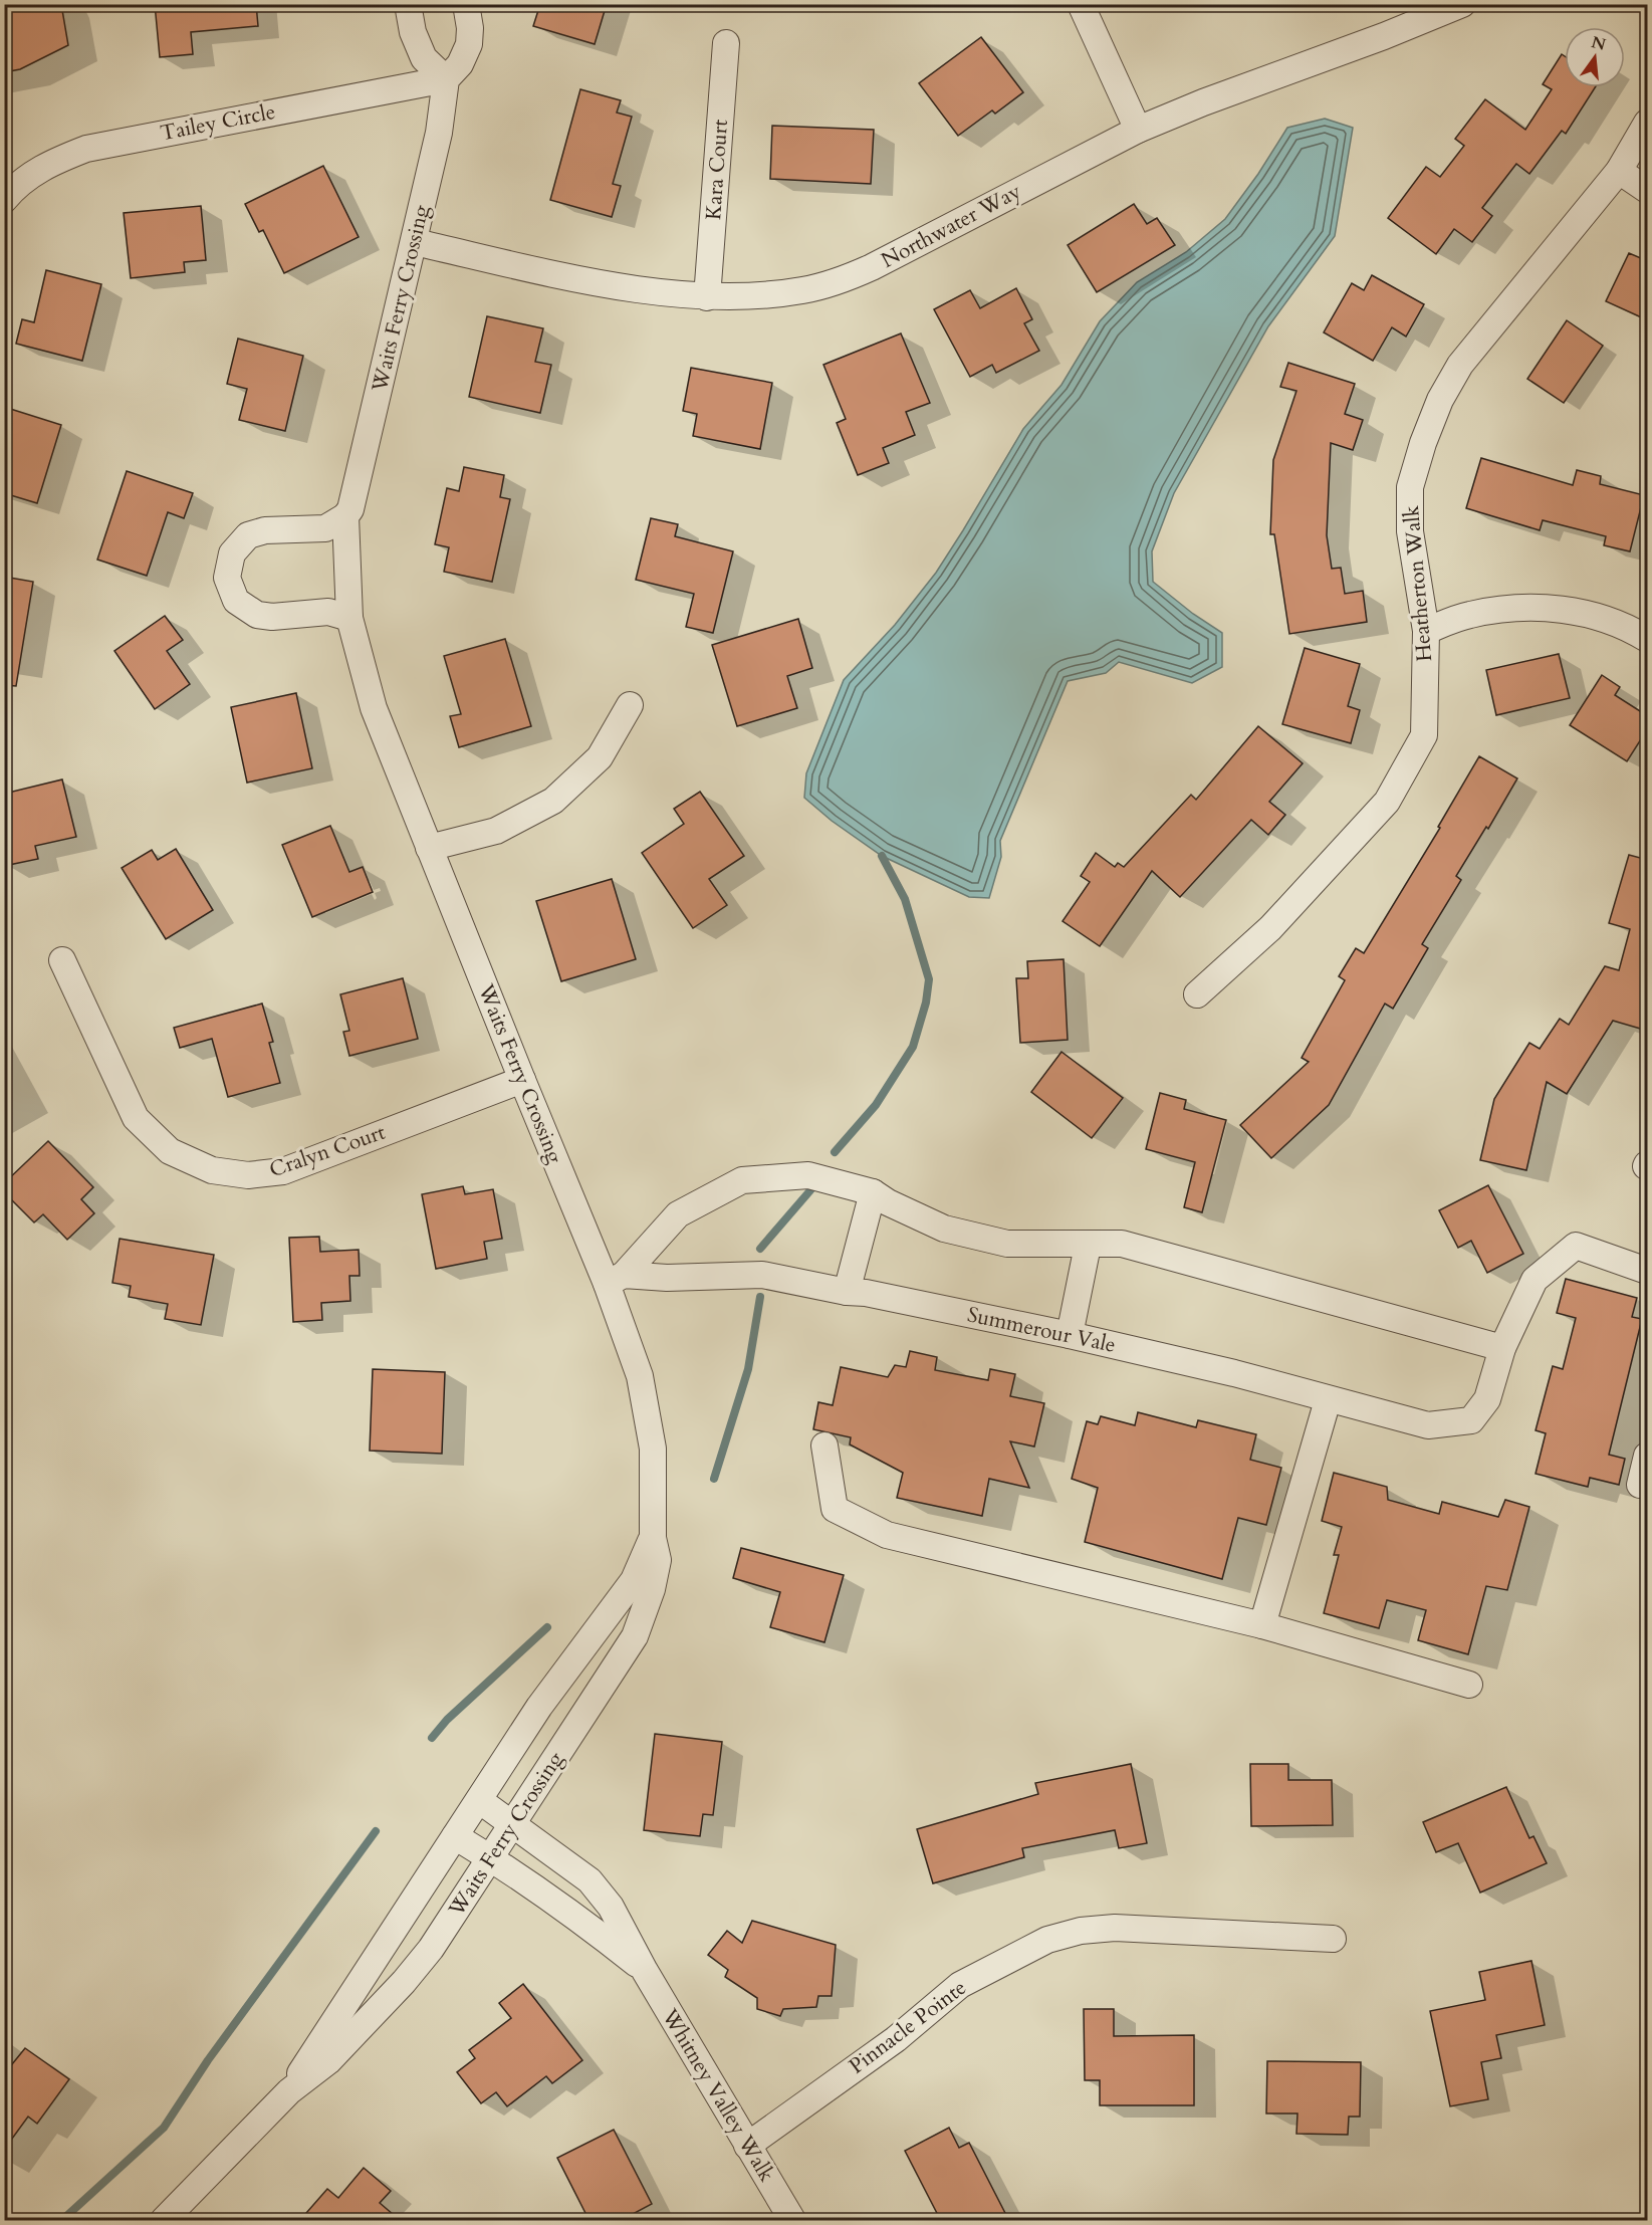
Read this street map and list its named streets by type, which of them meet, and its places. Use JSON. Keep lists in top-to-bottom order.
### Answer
{
  "streets": {
    "street": [
      "Tailey Circle",
      "Kara Court",
      "Northwater Way",
      "Waits Ferry Crossing",
      "Heatherton Walk",
      "Cralyn Court",
      "Summerour Vale",
      "Pinnacle Pointe",
      "Whitney Valley Walk"
    ]
  },
  "crossings": [
    ["Tailey Circle", "Waits Ferry Crossing"],
    ["Kara Court", "Northwater Way"],
    ["Northwater Way", "Waits Ferry Crossing"],
    ["Waits Ferry Crossing", "Cralyn Court"],
    ["Waits Ferry Crossing", "Summerour Vale"],
    ["Waits Ferry Crossing", "Whitney Valley Walk"],
    ["Pinnacle Pointe", "Whitney Valley Walk"]
  ],
  "north": "top"
}
